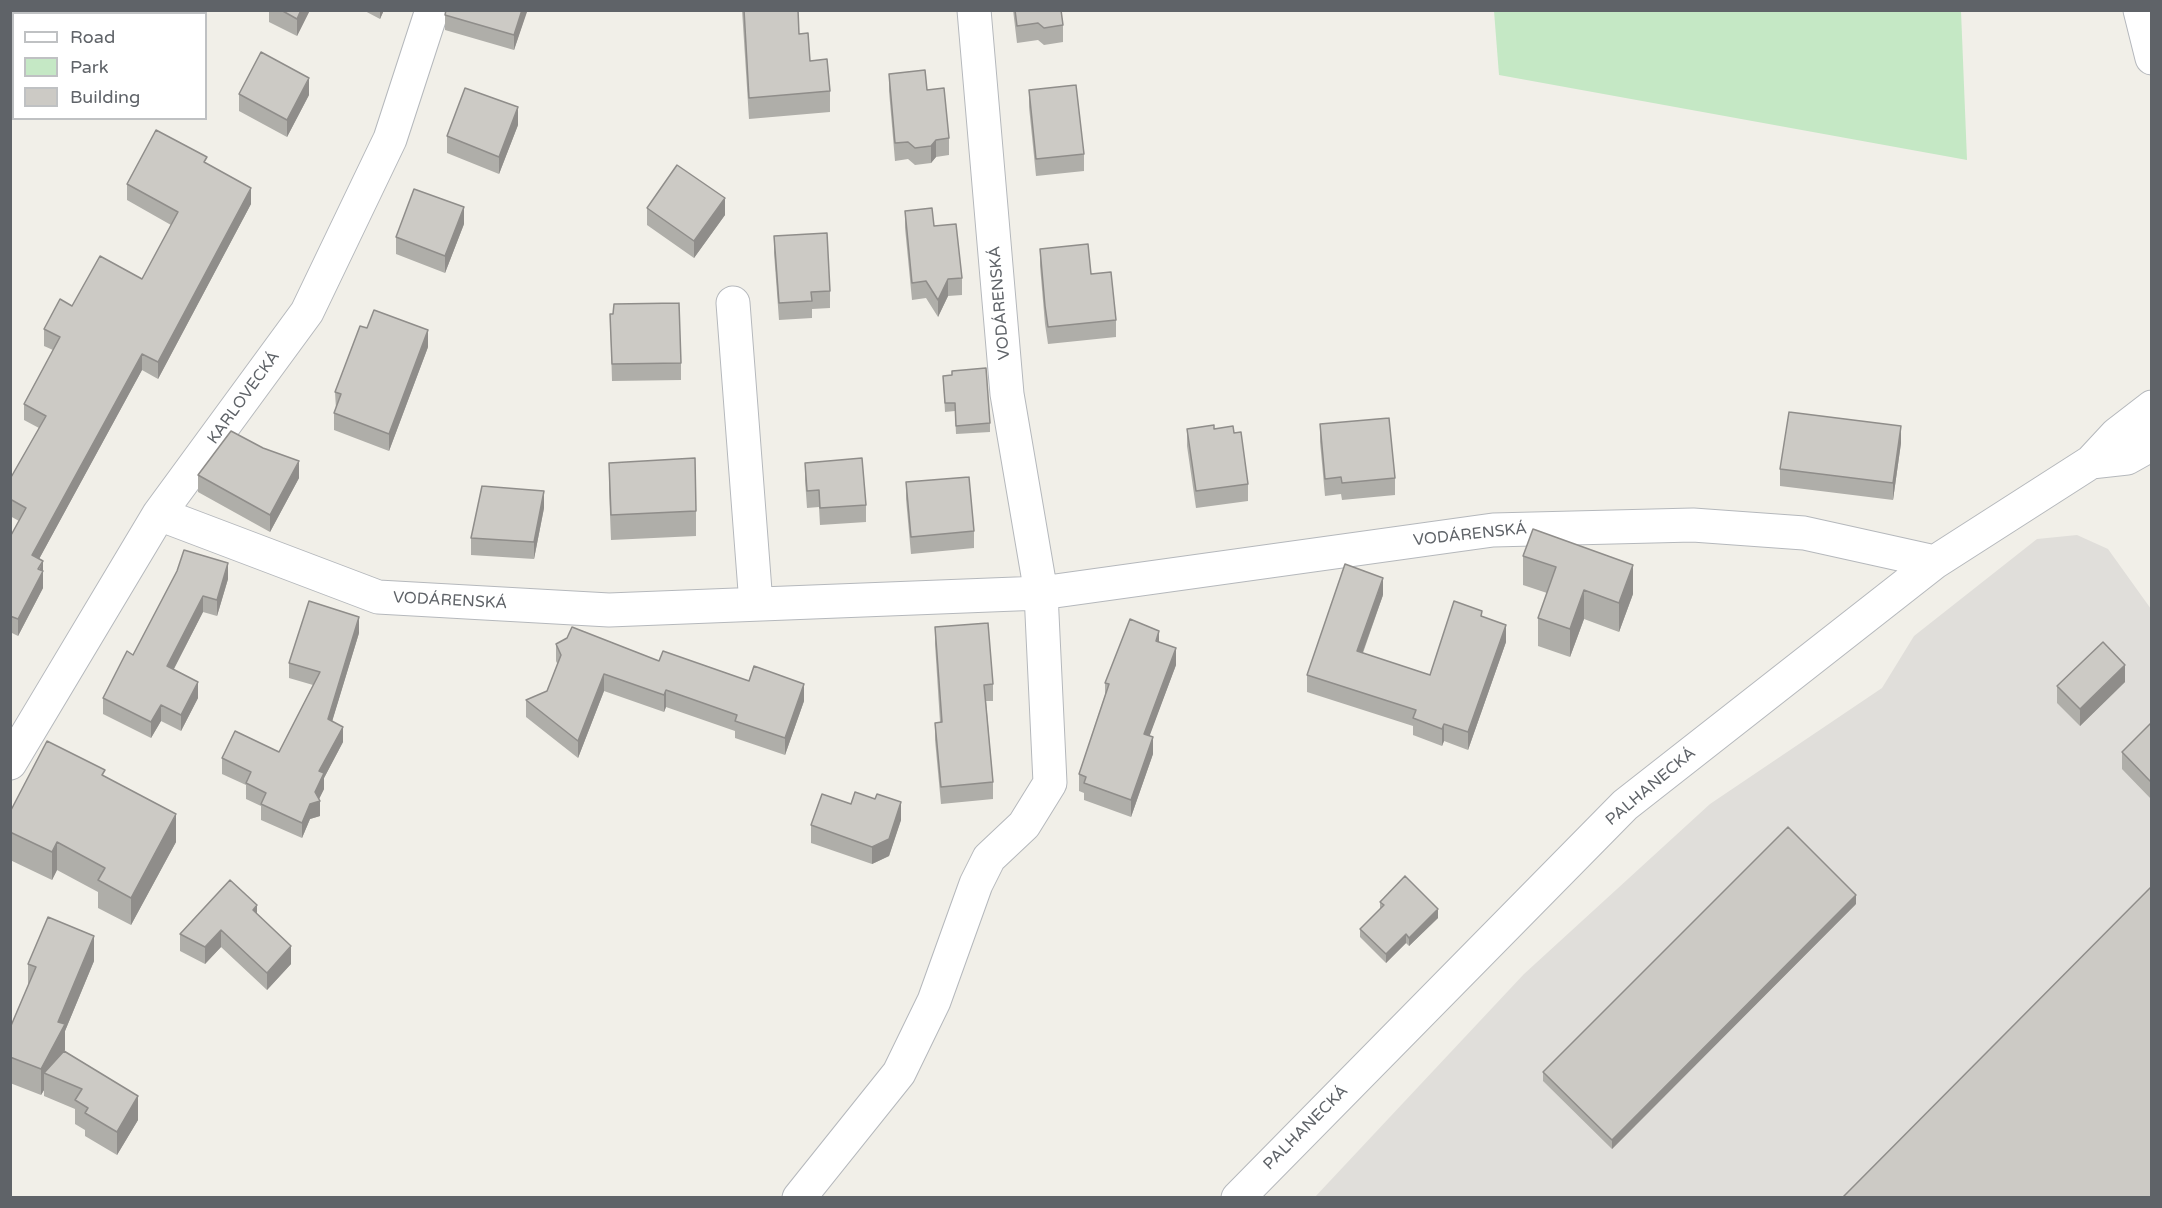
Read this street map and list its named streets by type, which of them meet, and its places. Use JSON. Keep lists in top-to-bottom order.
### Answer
{
  "streets": {
    "street": ["VODÁRENSKÁ", "KARLOVECKÁ", "PALHANECKÁ"]
  },
  "crossings": [
    ["VODÁRENSKÁ", "KARLOVECKÁ"],
    ["VODÁRENSKÁ", "PALHANECKÁ"]
  ],
  "legend": ["Road", "Park", "Building"]
}
